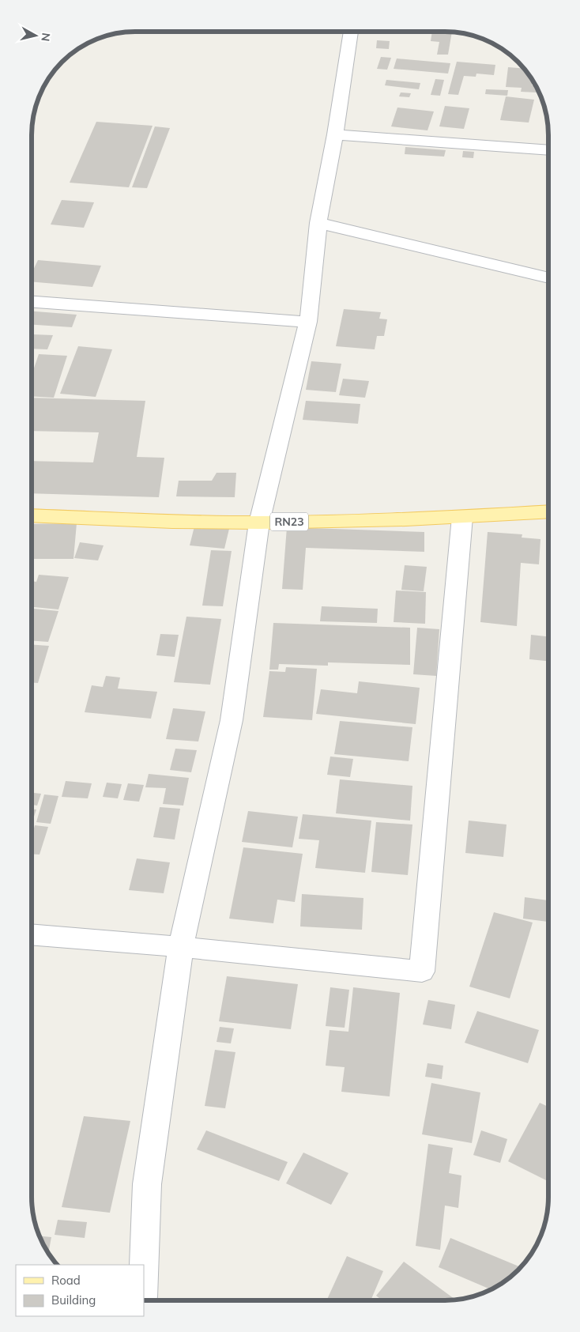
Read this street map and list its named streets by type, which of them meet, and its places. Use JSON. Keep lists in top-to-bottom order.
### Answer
{
  "streets": {
    "main road": ["RN23"]
  },
  "legend": ["Road", "Building"],
  "north": "right"
}
